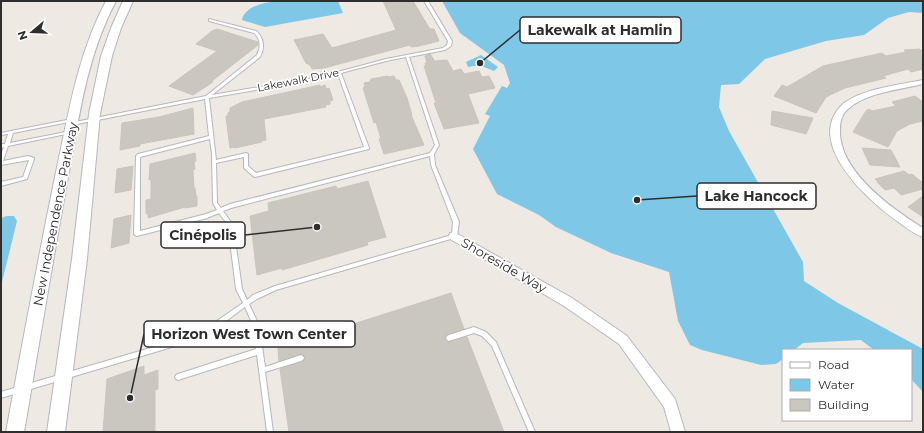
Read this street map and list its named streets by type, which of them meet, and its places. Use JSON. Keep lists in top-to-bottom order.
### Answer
{
  "streets": {
    "street": ["New Independence Parkway", "Shoreside Way"],
    "lane": ["Lakewalk Drive"]
  },
  "crossings": [
    ["Lakewalk Drive", "New Independence Parkway"],
    ["Lakewalk Drive", "Shoreside Way"]
  ],
  "places": [
    "Lakewalk at Hamlin",
    "Lake Hancock",
    "Cinépolis",
    "Horizon West Town Center"
  ],
  "legend": ["Road", "Water", "Building"],
  "north": "left"
}
